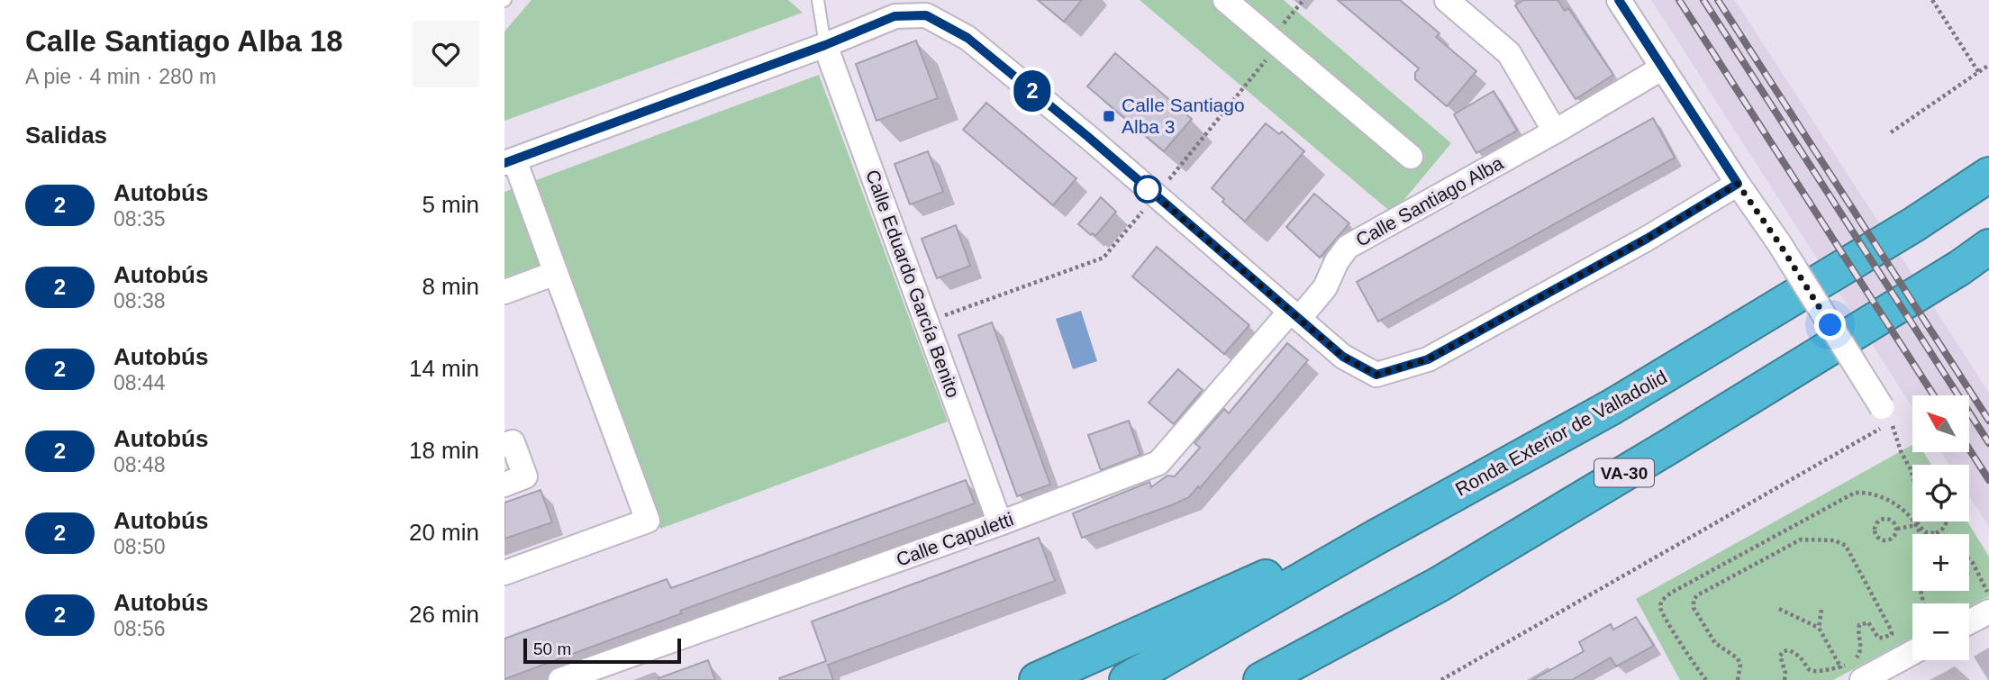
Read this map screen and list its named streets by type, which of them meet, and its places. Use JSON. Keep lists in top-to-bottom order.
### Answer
{
  "streets": {
    "highway": ["Ronda Exterior de Valladolid", "VA-30"],
    "street": ["Calle Santiago Alba", "Calle Eduardo García Benito", "Calle Capuletti"]
  },
  "crossings": [
    ["Calle Santiago Alba", "Calle Capuletti"],
    ["Calle Eduardo García Benito", "Calle Capuletti"]
  ],
  "places": {
    "transit": ["Calle Santiago Alba 3"]
  },
  "lines": ["bus line 2"],
  "scale_bar": "50 m",
  "north": "top left",
  "page": {
    "heading": [
      ["Calle Santiago Alba 18", "A pie · 4 min · 280 m"],
      "Salidas"
    ],
    "on_map": "2",
    "list": [
      {
        "mark": "2",
        "name": "Autobús",
        "note": "08:35",
        "value": "5 min"
      },
      {
        "mark": "2",
        "name": "Autobús",
        "note": "08:38",
        "value": "8 min"
      },
      {
        "mark": "2",
        "name": "Autobús",
        "note": "08:44",
        "value": "14 min"
      },
      {
        "mark": "2",
        "name": "Autobús",
        "note": "08:48",
        "value": "18 min"
      },
      {
        "mark": "2",
        "name": "Autobús",
        "note": "08:50",
        "value": "20 min"
      },
      {
        "mark": "2",
        "name": "Autobús",
        "note": "08:56",
        "value": "26 min"
      }
    ],
    "map_buttons": ["+", "−"],
    "scale": "50 m"
  }
}
